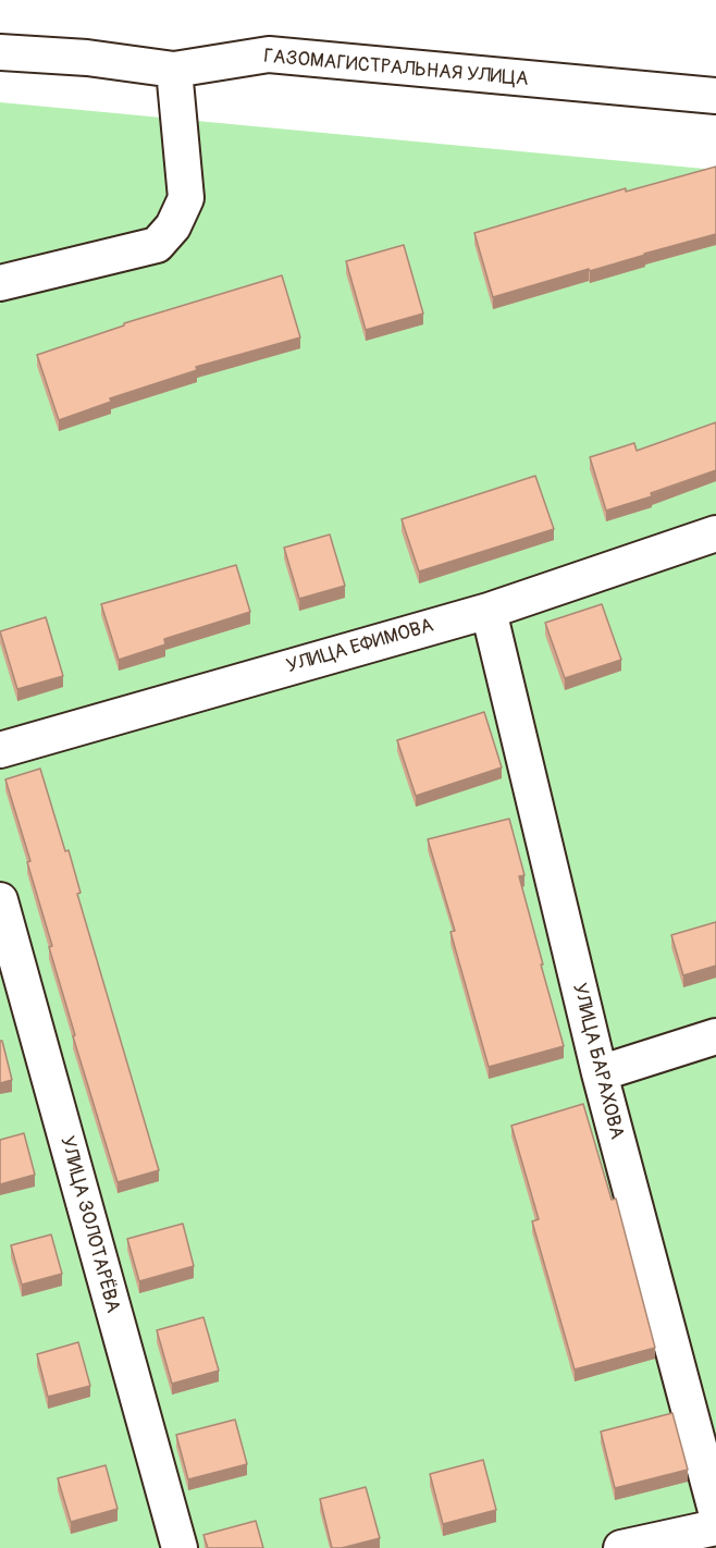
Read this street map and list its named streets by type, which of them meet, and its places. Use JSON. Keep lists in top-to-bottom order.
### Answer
{
  "streets": {
    "street": [
      "ГАЗОМАГИСТРАЛЬНАЯ УЛИЦА",
      "УЛИЦА ЕФИМОВА",
      "УЛИЦА БАРАХОВА",
      "УЛИЦА ЗОЛОТАРЁВА"
    ]
  },
  "crossings": [
    ["УЛИЦА ЕФИМОВА", "УЛИЦА БАРАХОВА"]
  ]
}
